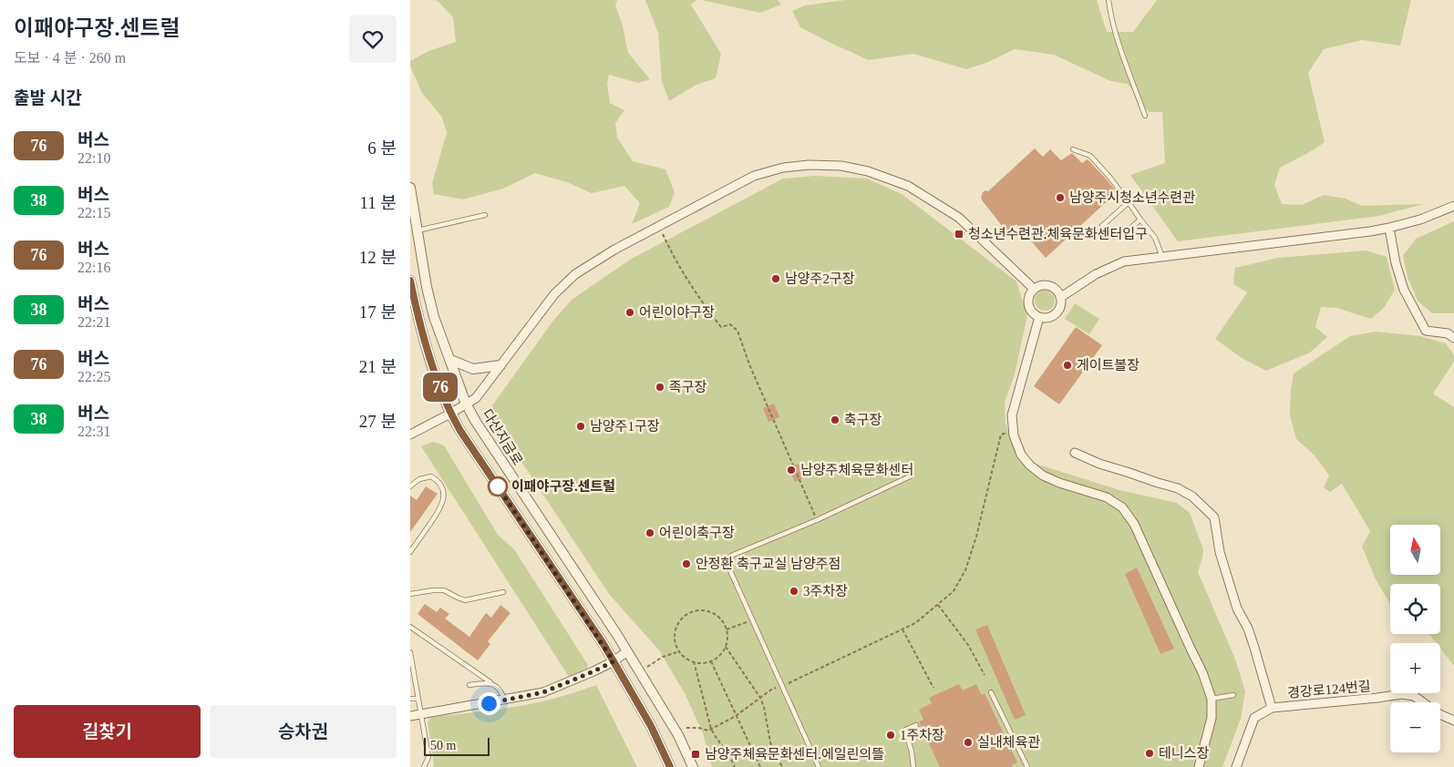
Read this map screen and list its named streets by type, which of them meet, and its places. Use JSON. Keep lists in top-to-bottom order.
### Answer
{
  "streets": {
    "street": ["다산지금로", "경강로124번길"]
  },
  "places": {
    "other": [
      "남양주시청소년수련관",
      "남양주2구장",
      "어린이야구장",
      "게이트볼장",
      "족구장",
      "축구장",
      "남양주1구장",
      "남양주체육문화센터",
      "이패야구장.센트럴",
      "어린이축구장",
      "안정환 축구교실 남양주점",
      "3주차장",
      "1주차장",
      "실내체육관",
      "테니스장"
    ],
    "transit": ["청소년수련관.체육문화센터입구", "남양주체육문화센터.에일린의뜰"]
  },
  "lines": ["bus line 76"],
  "scale_bar": "50 m",
  "north": "top",
  "page": {
    "heading": [
      ["이패야구장.센트럴", "도보 · 4 분 · 260 m"],
      "출발 시간"
    ],
    "on_map": "76",
    "list": [
      {
        "mark": "76",
        "name": "버스",
        "note": "22:10",
        "value": "6 분"
      },
      {
        "mark": "38",
        "name": "버스",
        "note": "22:15",
        "value": "11 분"
      },
      {
        "mark": "76",
        "name": "버스",
        "note": "22:16",
        "value": "12 분"
      },
      {
        "mark": "38",
        "name": "버스",
        "note": "22:21",
        "value": "17 분"
      },
      {
        "mark": "76",
        "name": "버스",
        "note": "22:25",
        "value": "21 분"
      },
      {
        "mark": "38",
        "name": "버스",
        "note": "22:31",
        "value": "27 분"
      }
    ],
    "map_buttons": ["+", "−"],
    "buttons": ["길찾기", "승차권"],
    "scale": "50 m"
  }
}
